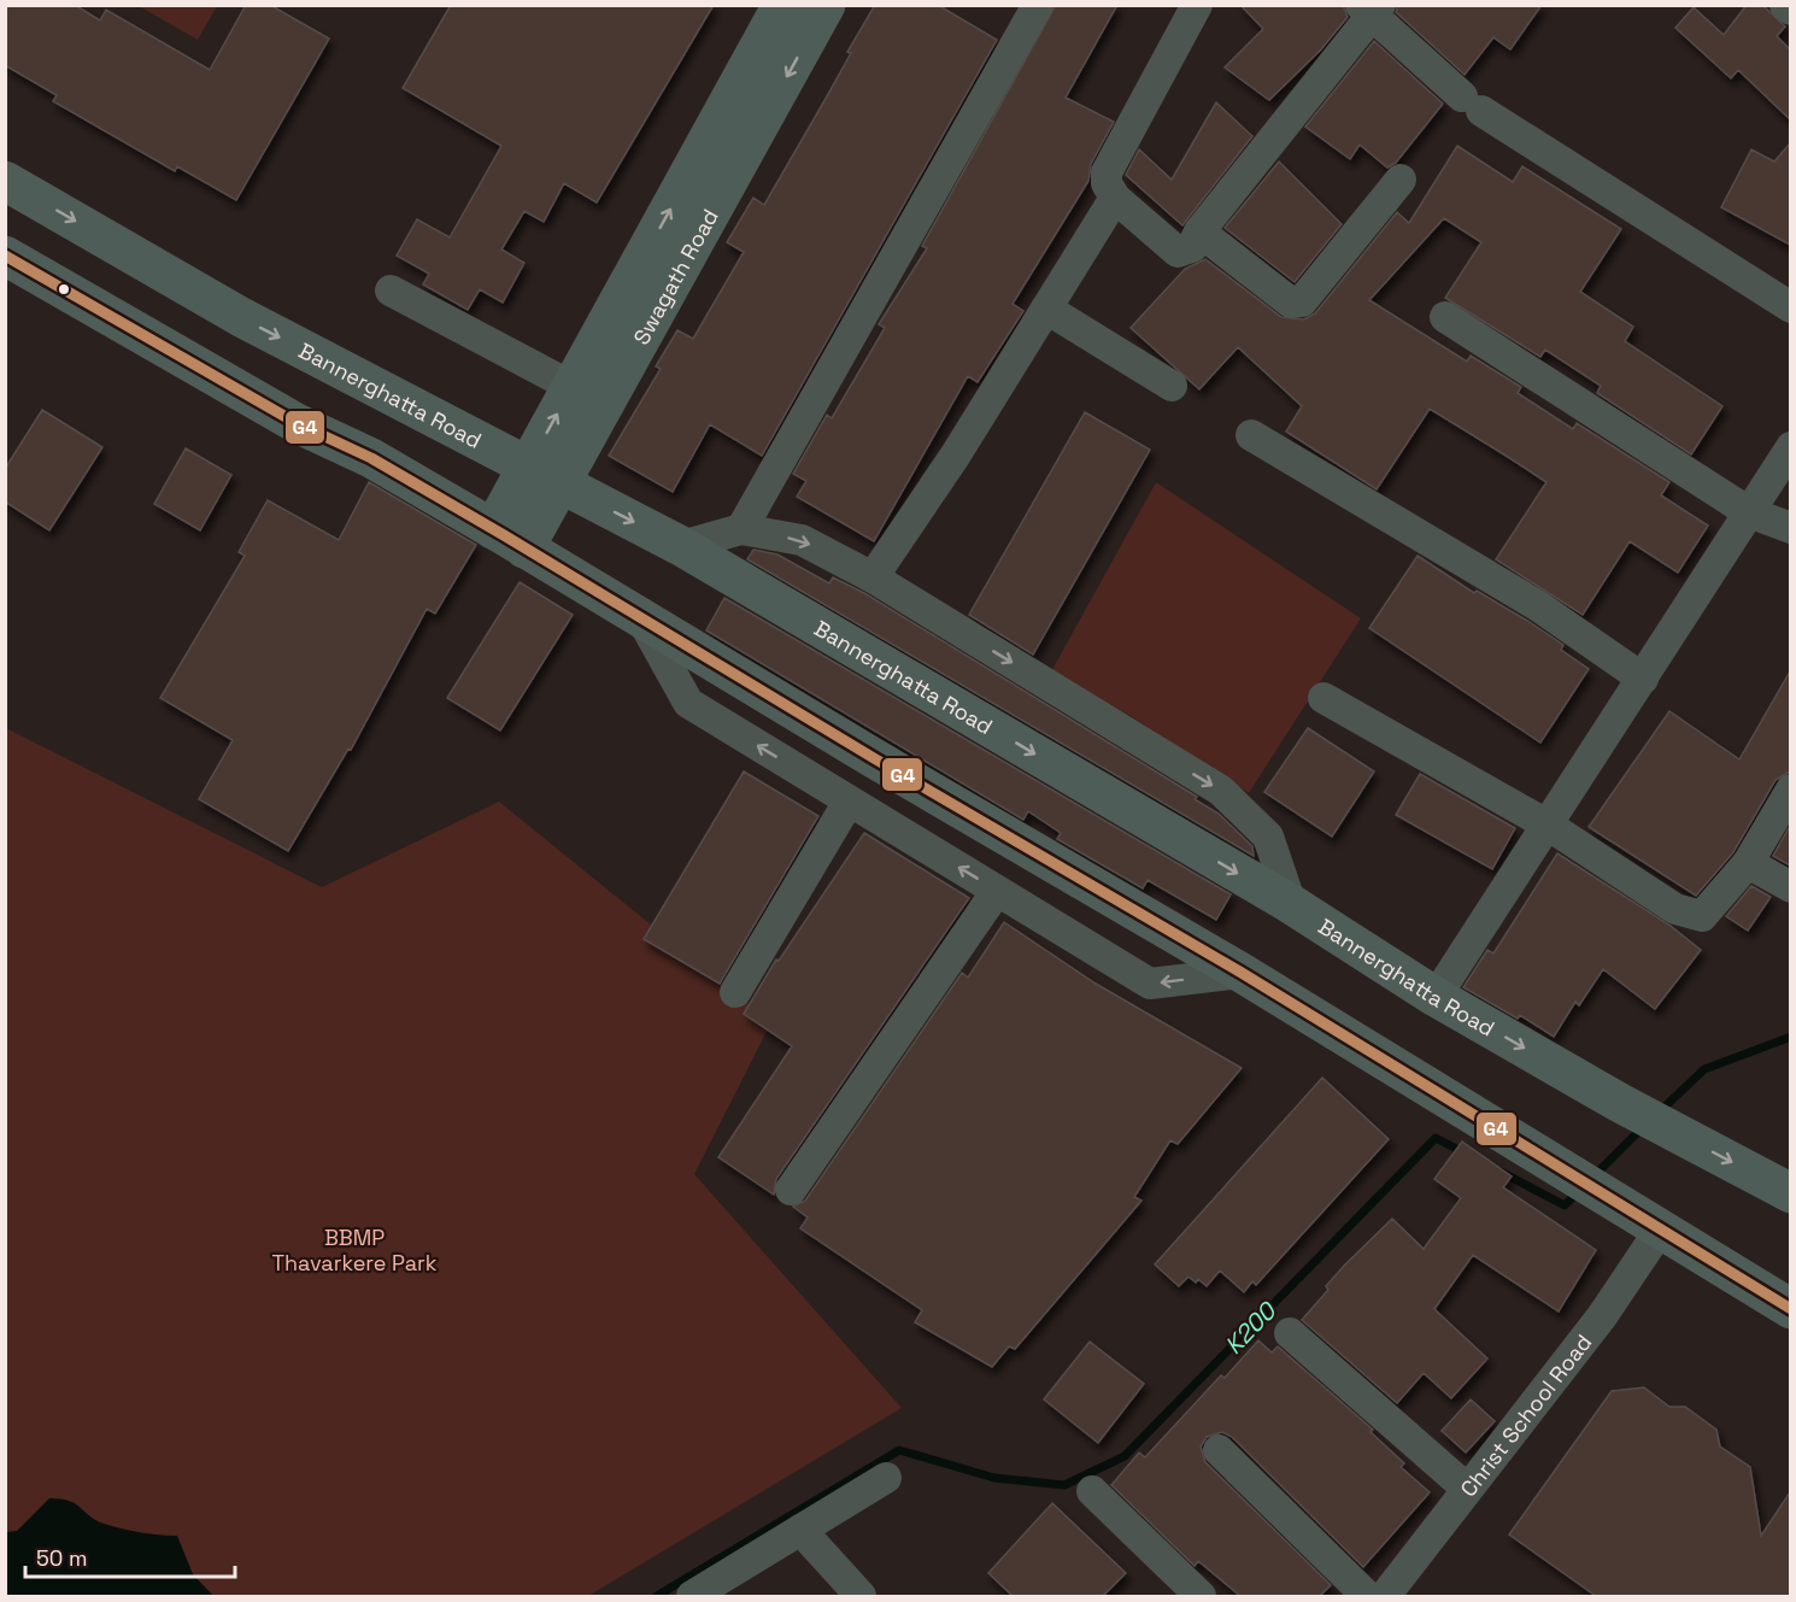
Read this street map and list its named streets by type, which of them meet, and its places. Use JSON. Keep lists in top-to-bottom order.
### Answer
{
  "streets": {
    "main road": ["Swagath Road", "Bannerghatta Road"],
    "street": ["Christ School Road"]
  },
  "crossings": [
    ["Swagath Road", "Bannerghatta Road"]
  ],
  "water": ["K200"],
  "parks": ["BBMP Thavarkere Park"],
  "lines": ["transit line G4"],
  "scale_bar": "50 m"
}
